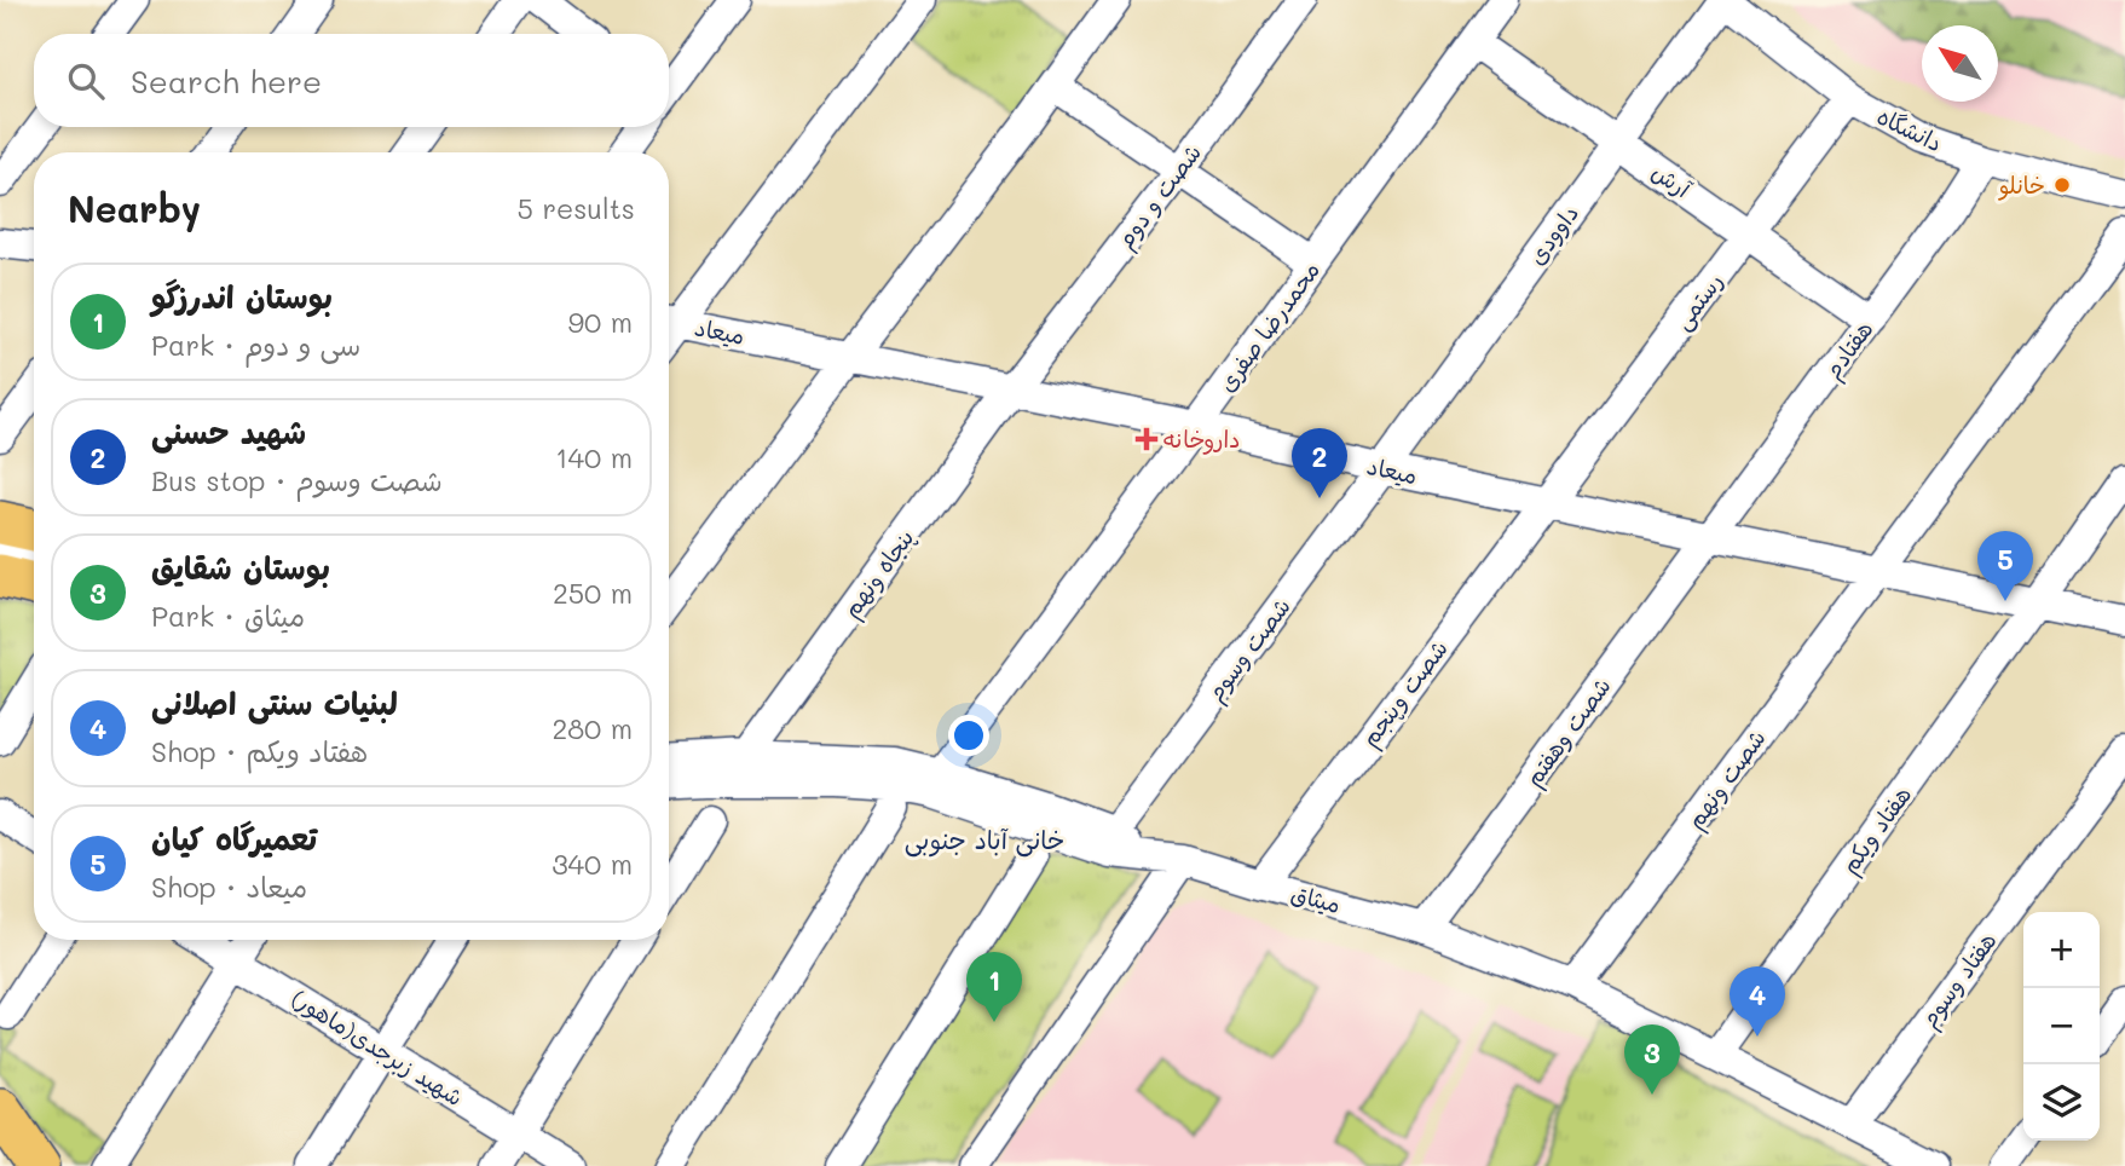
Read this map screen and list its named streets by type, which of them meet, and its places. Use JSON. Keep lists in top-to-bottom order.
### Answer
{
  "streets": {
    "street": [
      "دانشگاه",
      "آرش",
      "شصت و دوم",
      "داوودی",
      "رستمی",
      "محمدرضا صفری",
      "میعاد",
      "هفتادم",
      "پنجاه ونهم",
      "شصت وسوم",
      "شصت وپنجم",
      "شصت وهفتم",
      "شصت ونهم",
      "هفتاد ویکم",
      "میثاق",
      "هفتاد وسوم",
      "شهید زبرجدی(ماهور)"
    ]
  },
  "crossings": [
    ["دانشگاه", "داوودی"],
    ["دانشگاه", "رستمی"],
    ["دانشگاه", "هفتادم"],
    ["آرش", "داوودی"],
    ["آرش", "رستمی"],
    ["آرش", "محمدرضا صفری"],
    ["آرش", "هفتادم"],
    ["شصت و دوم", "میعاد"],
    ["شصت و دوم", "پنجاه ونهم"],
    ["داوودی", "میعاد"],
    ["داوودی", "شصت وسوم"],
    ["رستمی", "میعاد"],
    ["رستمی", "شصت وپنجم"],
    ["محمدرضا صفری", "میعاد"],
    ["محمدرضا صفری", "میثاق"],
    ["میعاد", "هفتادم"],
    ["میعاد", "پنجاه ونهم"],
    ["میعاد", "شصت وسوم"],
    ["میعاد", "شصت وپنجم"],
    ["میعاد", "شصت وهفتم"],
    ["میعاد", "شصت ونهم"],
    ["میعاد", "هفتاد ویکم"],
    ["هفتادم", "شصت وهفتم"],
    ["پنجاه ونهم", "میثاق"],
    ["شصت وسوم", "میثاق"],
    ["شصت وپنجم", "میثاق"],
    ["شصت وهفتم", "میثاق"],
    ["شصت ونهم", "میثاق"],
    ["هفتاد ویکم", "میثاق"],
    ["میثاق", "هفتاد وسوم"]
  ],
  "districts": ["خانی آباد جنوبی"],
  "places": {
    "other": ["خانلو"],
    "health": ["داروخانه"]
  },
  "north": "top left",
  "page": {
    "search": "Search here",
    "heading": ["Nearby", "5 results"],
    "list": [
      {
        "mark": "1",
        "name": "بوستان اندرزگو",
        "note": "Park · سی و دوم",
        "value": "90 m"
      },
      {
        "mark": "2",
        "name": "شهید حسنی",
        "note": "Bus stop · شصت وسوم",
        "value": "140 m"
      },
      {
        "mark": "3",
        "name": "بوستان شقایق",
        "note": "Park · میثاق",
        "value": "250 m"
      },
      {
        "mark": "4",
        "name": "لبنیات سنتی اصلانی",
        "note": "Shop · هفتاد ویکم",
        "value": "280 m"
      },
      {
        "mark": "5",
        "name": "تعمیرگاه کیان",
        "note": "Shop · میعاد",
        "value": "340 m"
      }
    ],
    "pins": [
      "2",
      "5",
      "1",
      "4",
      "3"
    ],
    "map_buttons": ["+", "−"]
  }
}
